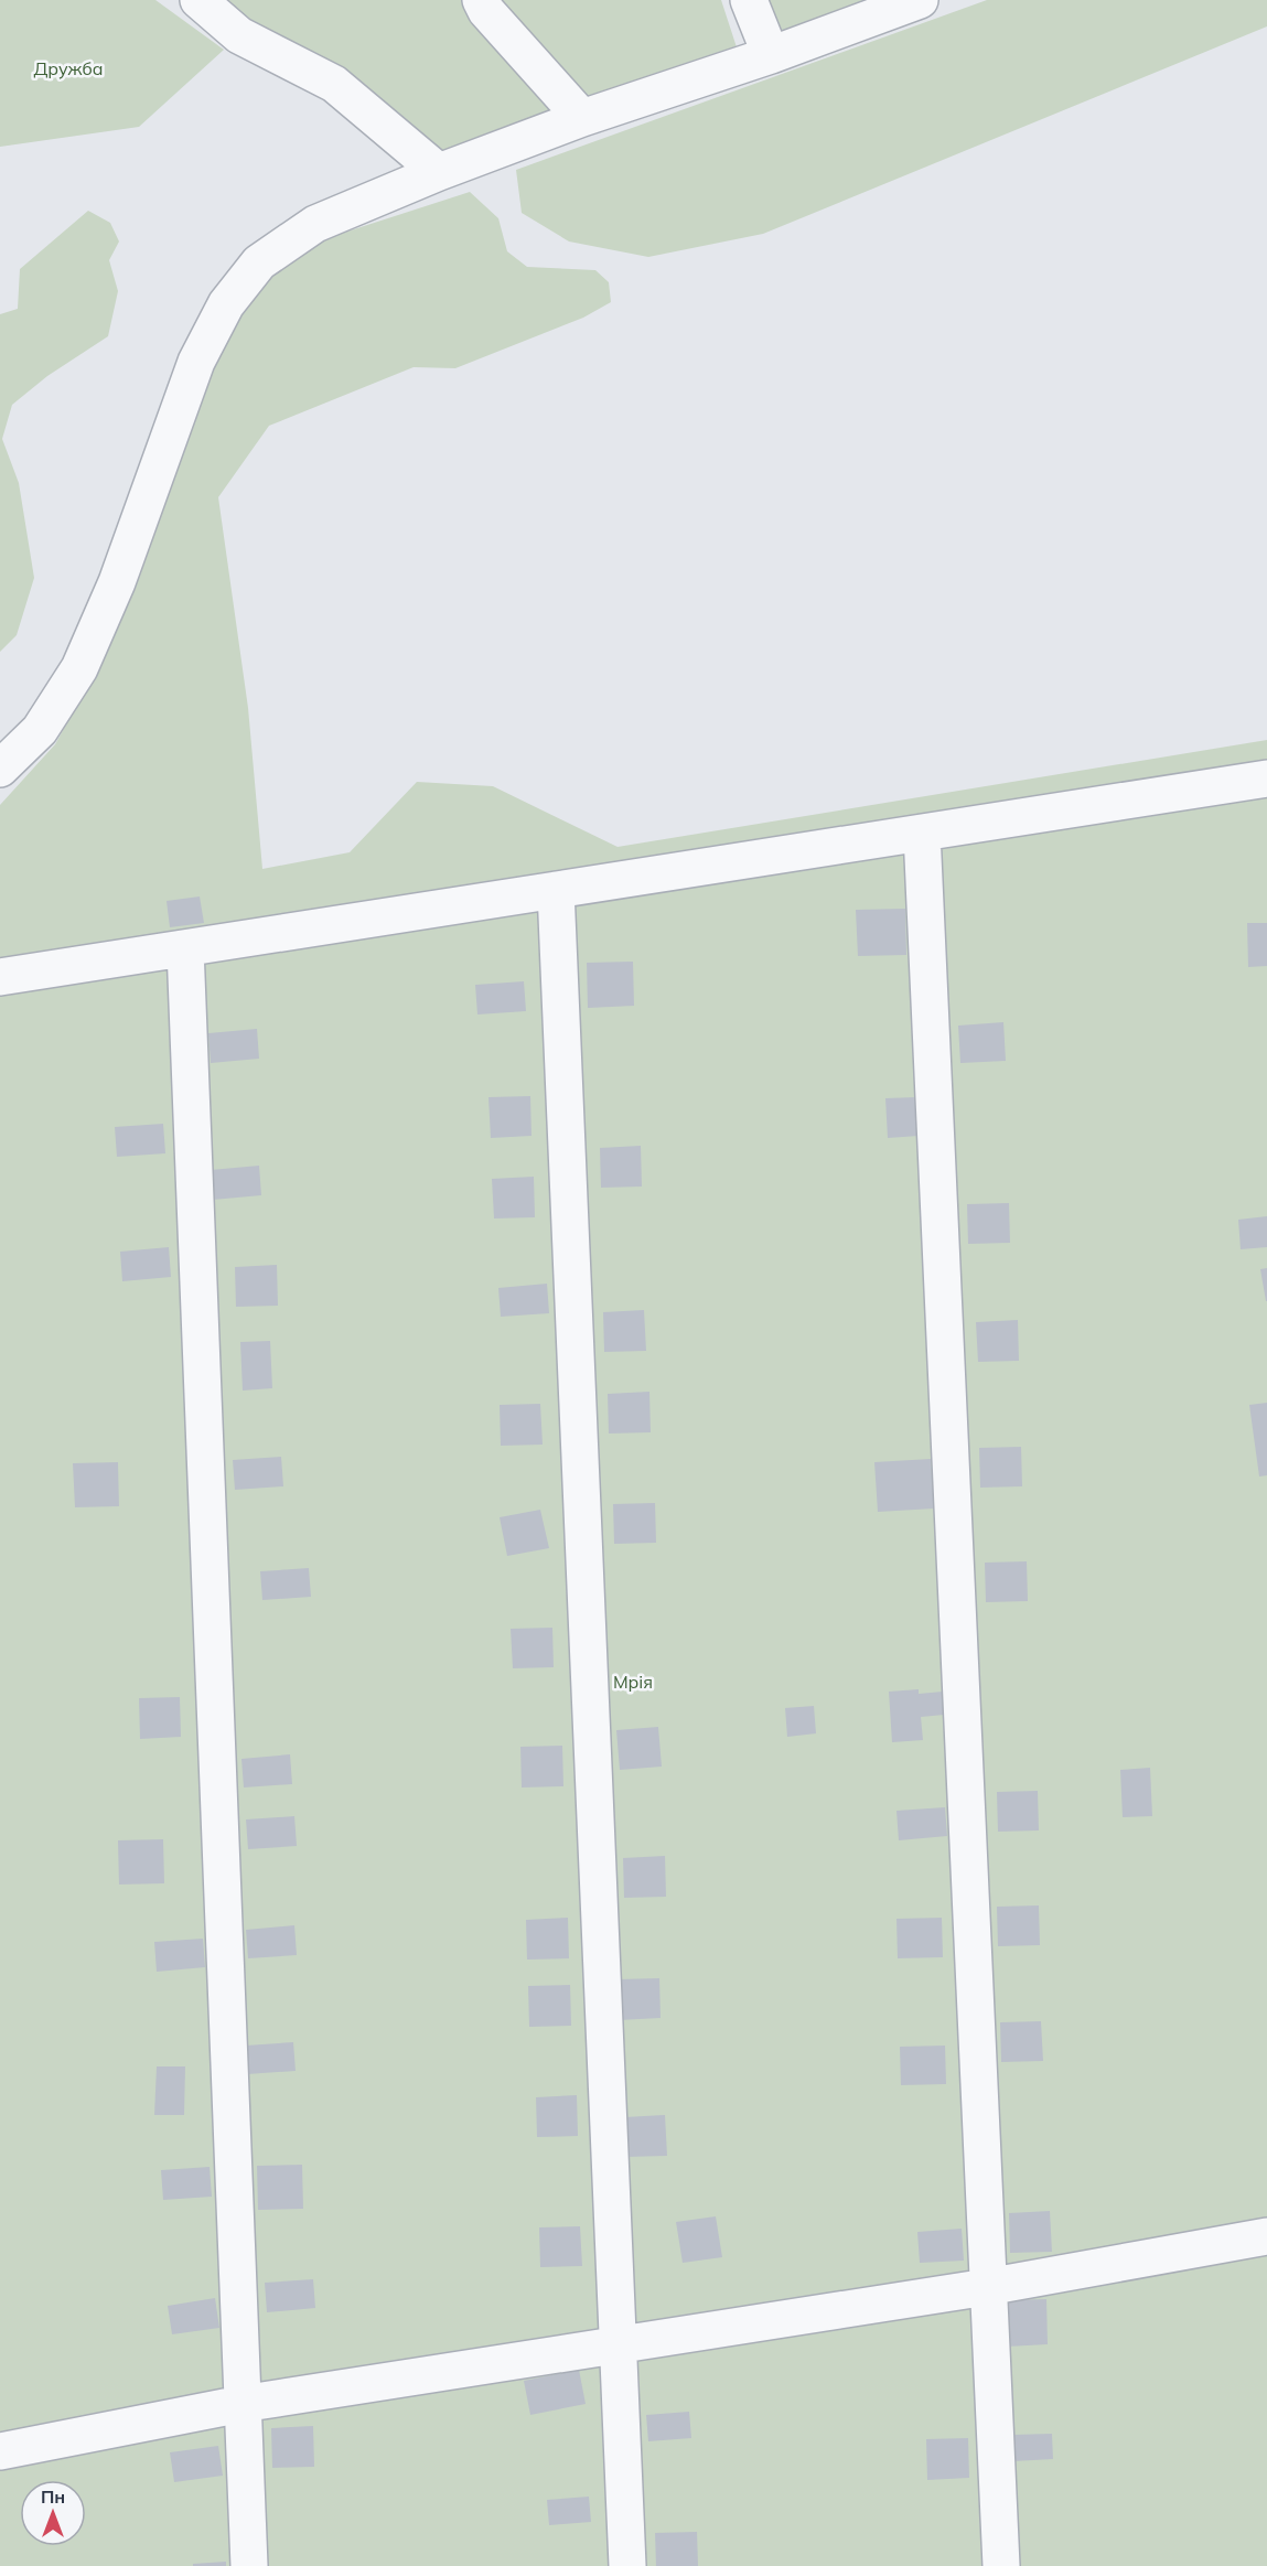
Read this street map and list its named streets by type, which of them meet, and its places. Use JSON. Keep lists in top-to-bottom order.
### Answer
{
  "parks": ["Дружба", "Мрія"],
  "north": "top"
}
